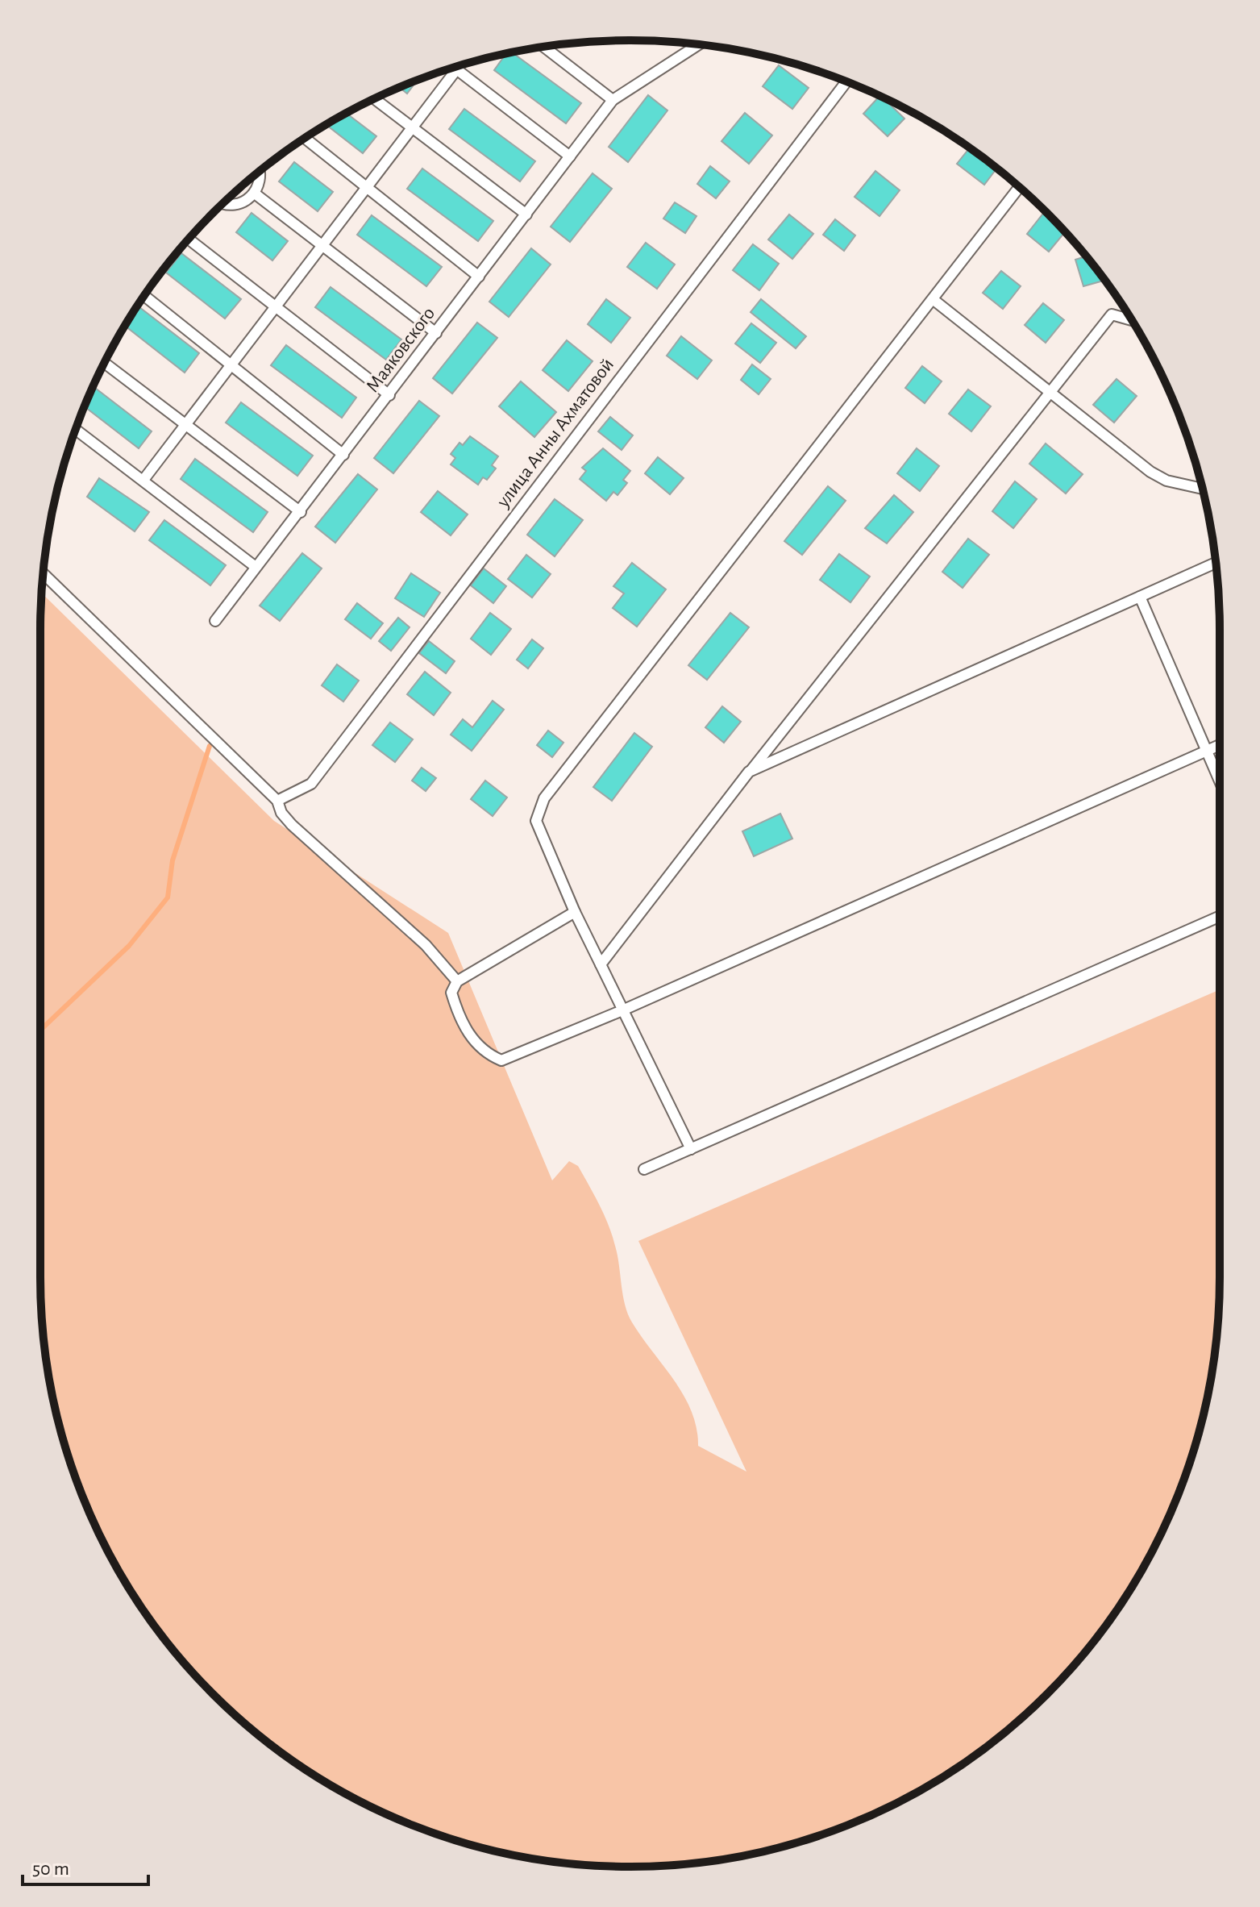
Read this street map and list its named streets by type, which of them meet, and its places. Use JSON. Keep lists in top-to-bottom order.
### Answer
{
  "streets": {
    "lane": ["Маяковского", "улица Анны Ахматовой"]
  },
  "scale_bar": "50 m"
}
